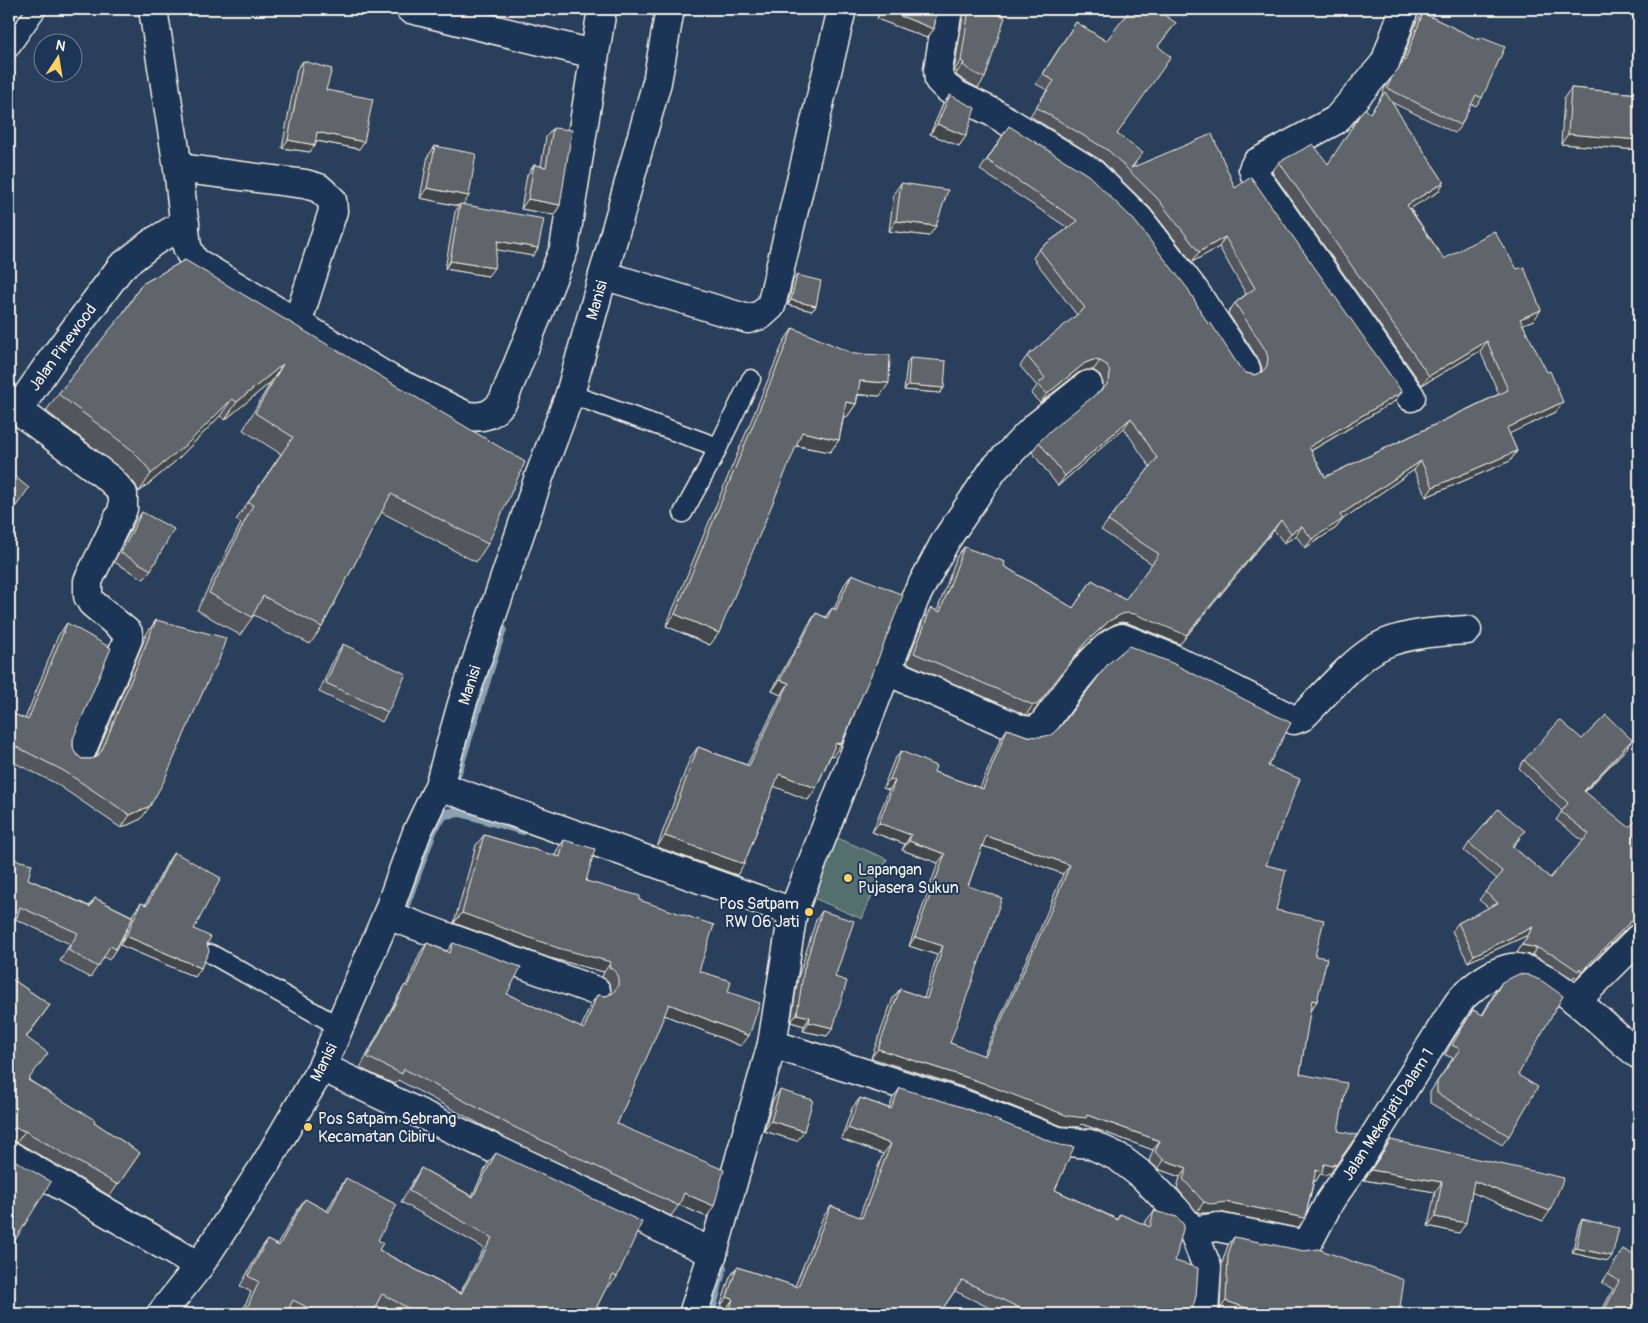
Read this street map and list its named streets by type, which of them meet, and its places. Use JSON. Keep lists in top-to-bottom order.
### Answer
{
  "streets": {
    "street": ["Manisi", "Jalan Pinewood", "Jalan Mekarjati Dalam 1"]
  },
  "places": ["Lapangan Pujasera Sukun", "Pos Satpam RW 06 Jati", "Pos Satpam Sebrang Kecamatan Cibiru"],
  "north": "top"
}
